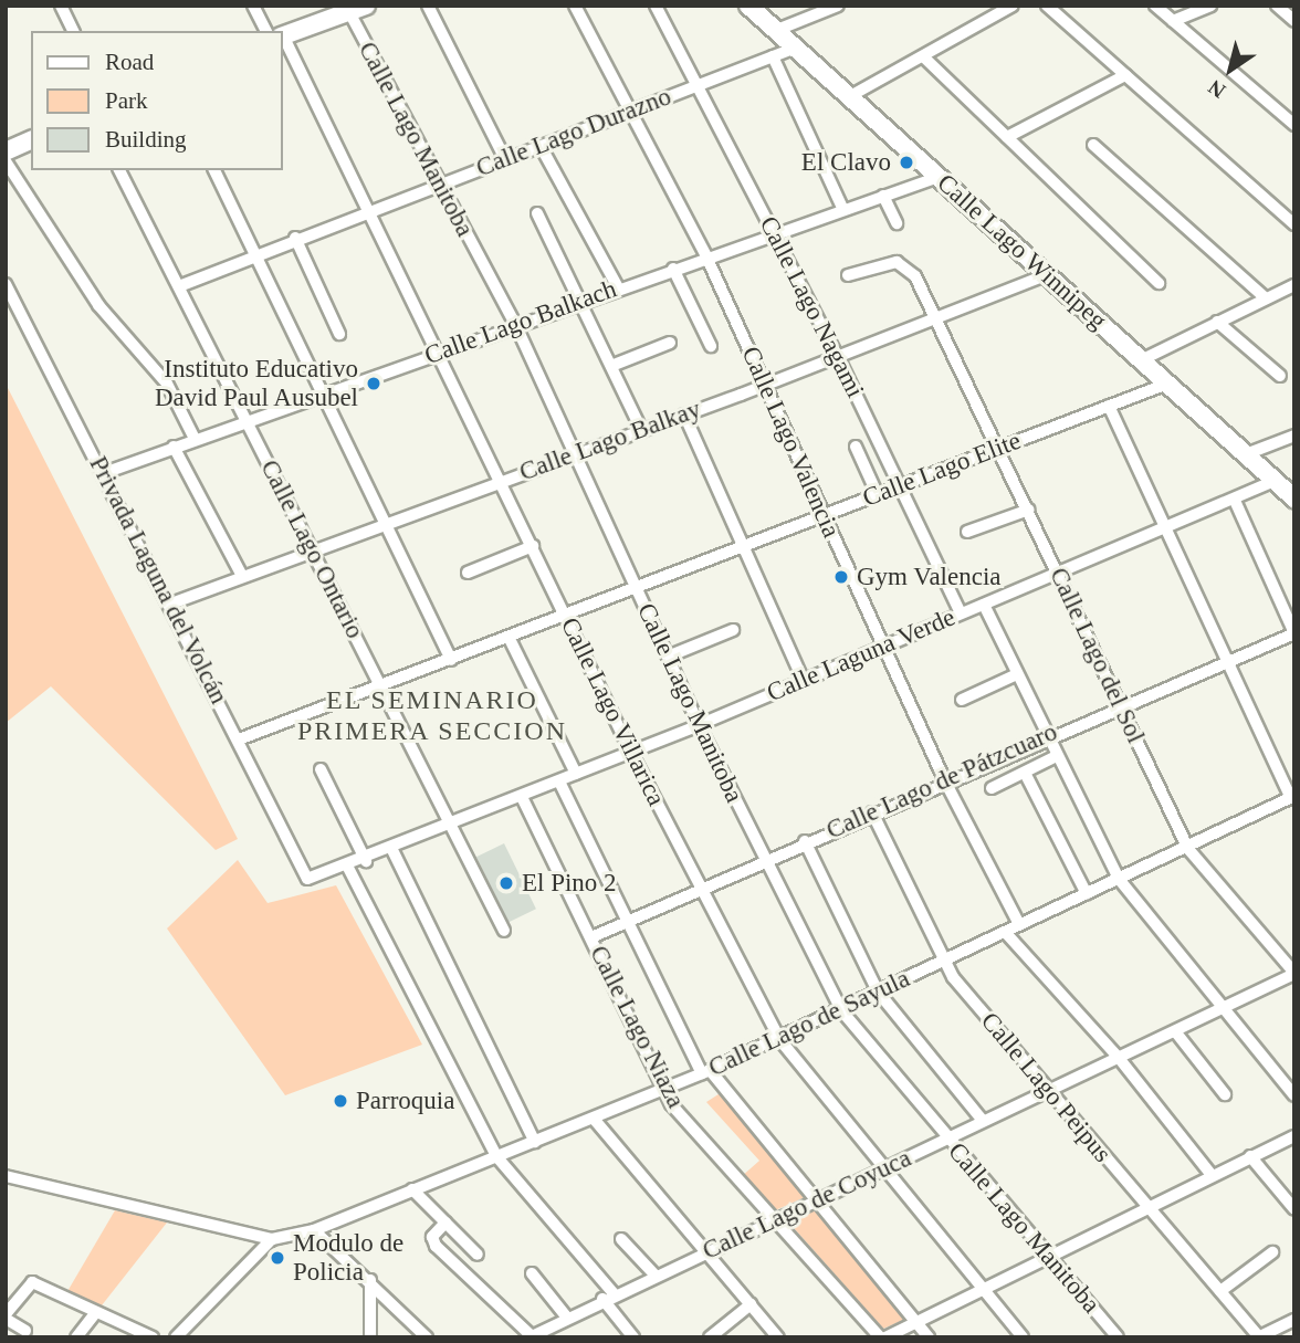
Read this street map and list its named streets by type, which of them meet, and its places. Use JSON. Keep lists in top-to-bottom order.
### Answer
{
  "streets": {
    "main road": ["Calle Lago Winnipeg"],
    "street": [
      "Calle Lago Durazno",
      "Calle Lago Manitoba",
      "Calle Lago Nagami",
      "Calle Lago Balkach",
      "Calle Lago Balkay",
      "Calle Lago Valencia",
      "Calle Lago Elite",
      "Calle Lago Ontario",
      "Privada Laguna del Volcán",
      "Calle Laguna Verde",
      "Calle Lago del Sol",
      "Calle Lago Villarica",
      "Calle Lago de Pátzcuaro",
      "Calle Lago de Sayula",
      "Calle Lago Niaza",
      "Calle Lago Peipus",
      "Calle Lago de Coyuca"
    ]
  },
  "crossings": [
    ["Calle Lago Durazno", "Calle Lago Manitoba"],
    ["Calle Lago Durazno", "Calle Lago Winnipeg"],
    ["Calle Lago Durazno", "Calle Lago Nagami"],
    ["Calle Lago Durazno", "Calle Lago Valencia"],
    ["Calle Lago Durazno", "Calle Lago Ontario"],
    ["Calle Lago Durazno", "Calle Lago Villarica"],
    ["Calle Lago Manitoba", "Calle Lago Balkach"],
    ["Calle Lago Manitoba", "Calle Lago Balkay"],
    ["Calle Lago Manitoba", "Calle Lago Elite"],
    ["Calle Lago Manitoba", "Calle Laguna Verde"],
    ["Calle Lago Manitoba", "Calle Lago de Pátzcuaro"],
    ["Calle Lago Manitoba", "Calle Lago de Sayula"],
    ["Calle Lago Manitoba", "Calle Lago de Coyuca"],
    ["Calle Lago Winnipeg", "Calle Lago Balkach"],
    ["Calle Lago Winnipeg", "Calle Lago Balkay"],
    ["Calle Lago Winnipeg", "Calle Lago Elite"],
    ["Calle Lago Winnipeg", "Calle Laguna Verde"],
    ["Calle Lago Nagami", "Calle Lago Balkach"],
    ["Calle Lago Nagami", "Calle Lago Balkay"],
    ["Calle Lago Nagami", "Calle Lago Elite"],
    ["Calle Lago Nagami", "Calle Laguna Verde"],
    ["Calle Lago Balkach", "Calle Lago Valencia"],
    ["Calle Lago Balkach", "Calle Lago Ontario"],
    ["Calle Lago Balkach", "Privada Laguna del Volcán"],
    ["Calle Lago Balkach", "Calle Lago Villarica"],
    ["Calle Lago Balkay", "Calle Lago Valencia"],
    ["Calle Lago Balkay", "Calle Lago Ontario"],
    ["Calle Lago Balkay", "Privada Laguna del Volcán"],
    ["Calle Lago Balkay", "Calle Lago del Sol"],
    ["Calle Lago Balkay", "Calle Lago Villarica"],
    ["Calle Lago Valencia", "Calle Lago Elite"],
    ["Calle Lago Valencia", "Calle Laguna Verde"],
    ["Calle Lago Valencia", "Calle Lago de Pátzcuaro"],
    ["Calle Lago Valencia", "Calle Lago de Sayula"],
    ["Calle Lago Elite", "Calle Lago Ontario"],
    ["Calle Lago Elite", "Privada Laguna del Volcán"],
    ["Calle Lago Elite", "Calle Lago del Sol"],
    ["Calle Lago Elite", "Calle Lago Villarica"],
    ["Calle Lago Ontario", "Calle Laguna Verde"],
    ["Privada Laguna del Volcán", "Calle Laguna Verde"],
    ["Calle Laguna Verde", "Calle Lago del Sol"],
    ["Calle Laguna Verde", "Calle Lago Villarica"],
    ["Calle Laguna Verde", "Calle Lago Niaza"],
    ["Calle Lago del Sol", "Calle Lago de Pátzcuaro"],
    ["Calle Lago del Sol", "Calle Lago de Sayula"],
    ["Calle Lago del Sol", "Calle Lago de Coyuca"],
    ["Calle Lago Villarica", "Calle Lago de Pátzcuaro"],
    ["Calle Lago Villarica", "Calle Lago de Sayula"],
    ["Calle Lago Villarica", "Calle Lago de Coyuca"],
    ["Calle Lago de Pátzcuaro", "Calle Lago Niaza"],
    ["Calle Lago de Pátzcuaro", "Calle Lago Peipus"],
    ["Calle Lago de Sayula", "Calle Lago Niaza"],
    ["Calle Lago de Sayula", "Calle Lago Peipus"],
    ["Calle Lago Niaza", "Calle Lago de Coyuca"],
    ["Calle Lago Peipus", "Calle Lago de Coyuca"]
  ],
  "districts": ["EL SEMINARIO PRIMERA SECCION"],
  "places": [
    "El Clavo",
    "Instituto Educativo David Paul Ausubel",
    "Gym Valencia",
    "El Pino 2",
    "Parroquia",
    "Modulo de Policia"
  ],
  "legend": ["Road", "Park", "Building"],
  "north": "bottom left"
}
